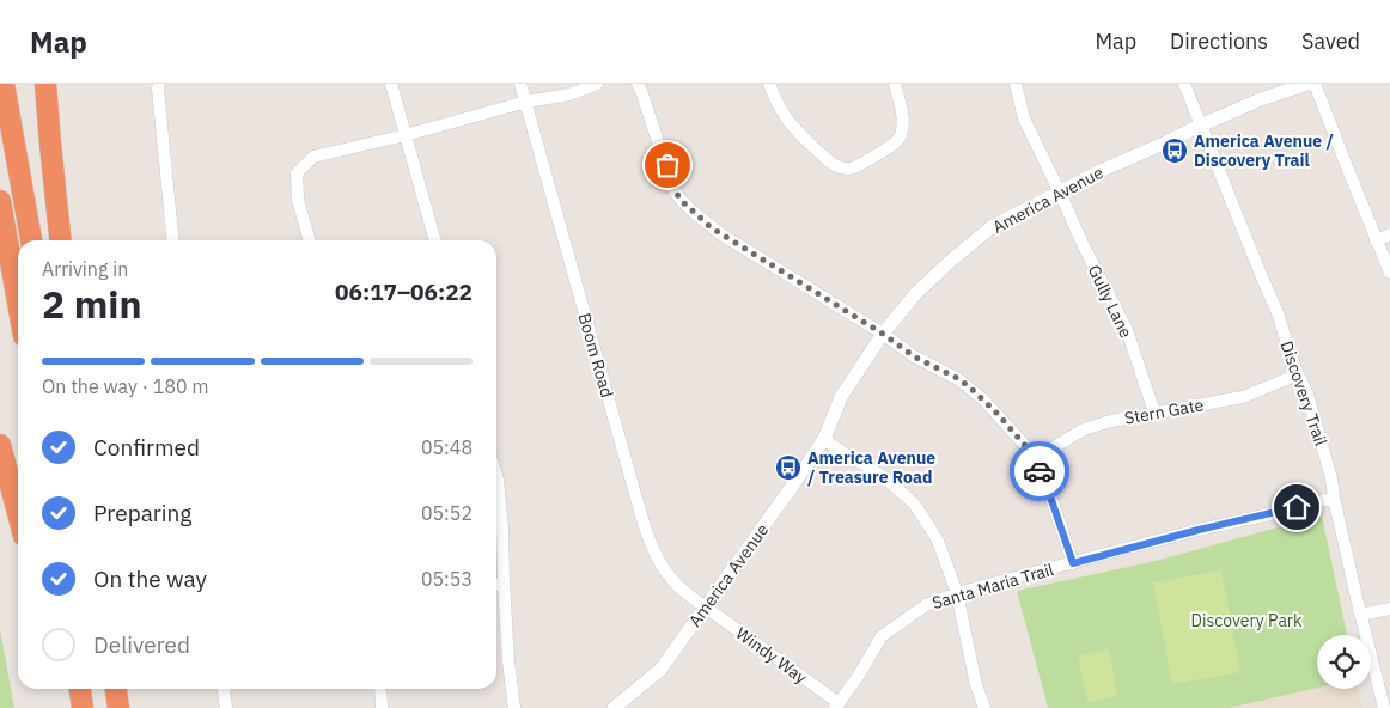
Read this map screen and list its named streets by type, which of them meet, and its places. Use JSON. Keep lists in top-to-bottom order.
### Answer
{
  "streets": {
    "street": [
      "America Avenue",
      "Gully Lane",
      "Boom Road",
      "Discovery Trail",
      "Stern Gate",
      "Santa Maria Trail",
      "Windy Way"
    ]
  },
  "crossings": [
    ["America Avenue", "Gully Lane"],
    ["America Avenue", "Boom Road"],
    ["America Avenue", "Discovery Trail"],
    ["America Avenue", "Windy Way"],
    ["Gully Lane", "Stern Gate"],
    ["Boom Road", "Windy Way"],
    ["Discovery Trail", "Stern Gate"],
    ["Discovery Trail", "Santa Maria Trail"],
    ["Santa Maria Trail", "Windy Way"]
  ],
  "parks": ["Discovery Park"],
  "places": {
    "bus stop": ["America Avenue / Discovery Trail", "America Avenue / Treasure Road"]
  },
  "page": {
    "header": "Map",
    "nav": ["Map", "Directions", "Saved"],
    "heading": ["2 min", "Arriving in", "06:17–06:22"],
    "bar": "On the way · 180 m",
    "list": [
      ["Confirmed", "05:48"],
      ["Preparing", "05:52"],
      ["On the way", "05:53"],
      "Delivered"
    ]
  }
}
